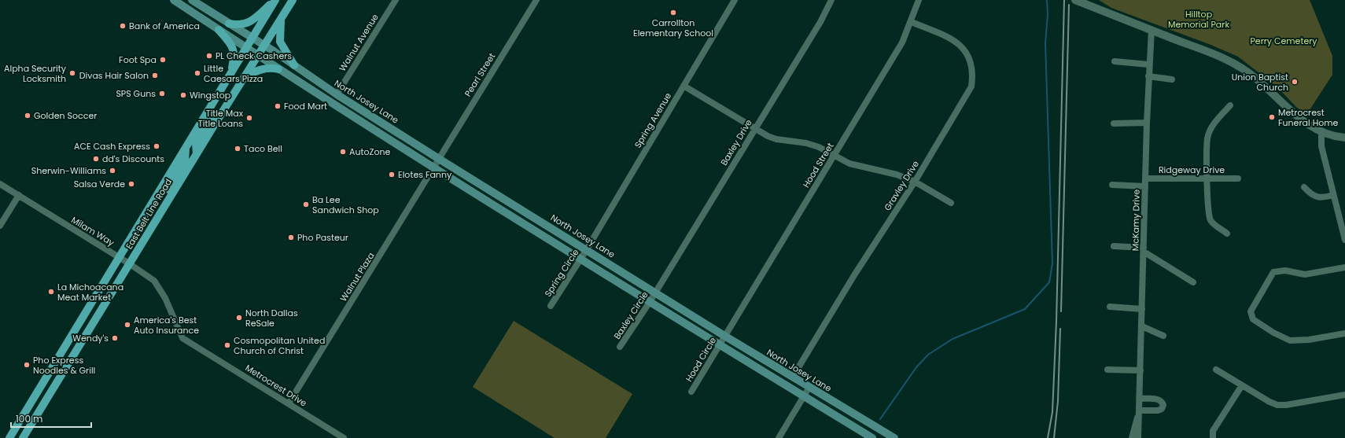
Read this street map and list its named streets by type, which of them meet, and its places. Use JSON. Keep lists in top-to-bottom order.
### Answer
{
  "streets": {
    "main road": ["North Josey Lane", "East Belt Line Road"],
    "street": [
      "Walnut Avenue",
      "Pearl Street",
      "Spring Avenue",
      "Baxley Drive",
      "Hood Street",
      "Ridgeway Drive",
      "Gravley Drive",
      "McKamy Drive",
      "Milam Way",
      "Spring Circle",
      "Walnut Plaza",
      "Baxley Circle",
      "Hood Circle",
      "Metrocrest Drive"
    ]
  },
  "crossings": [
    ["Walnut Avenue", "North Josey Lane"],
    ["Pearl Street", "North Josey Lane"],
    ["Pearl Street", "Walnut Plaza"],
    ["North Josey Lane", "Spring Avenue"],
    ["North Josey Lane", "Baxley Drive"],
    ["North Josey Lane", "Hood Street"],
    ["North Josey Lane", "Gravley Drive"],
    ["North Josey Lane", "East Belt Line Road"],
    ["North Josey Lane", "Spring Circle"],
    ["North Josey Lane", "Walnut Plaza"],
    ["North Josey Lane", "Baxley Circle"],
    ["North Josey Lane", "Hood Circle"],
    ["Spring Avenue", "Spring Circle"],
    ["Baxley Drive", "Baxley Circle"],
    ["Hood Street", "Gravley Drive"],
    ["Hood Street", "Hood Circle"],
    ["Ridgeway Drive", "McKamy Drive"],
    ["East Belt Line Road", "Milam Way"],
    ["Milam Way", "Metrocrest Drive"],
    ["Walnut Plaza", "Metrocrest Drive"]
  ],
  "parks": ["Hilltop Memorial Park", "Perry Cemetery"],
  "places": [
    "Carrollton Elementary School",
    "Bank of America",
    "PL Check Cashers",
    "Foot Spa",
    "Alpha Security Locksmith",
    "Little Caesars Pizza",
    "Divas Hair Salon",
    "Union Baptist Church",
    "SPS Guns",
    "Wingstop",
    "Food Mart",
    "Golden Soccer",
    "Metrocrest Funeral Home",
    "Title Max Title Loans",
    "ACE Cash Express",
    "Taco Bell",
    "AutoZone",
    "dd's Discounts",
    "Sherwin-Williams",
    "Elotes Fanny",
    "Salsa Verde",
    "Ba Lee Sandwich Shop",
    "Pho Pasteur",
    "La Michoacana Meat Market",
    "North Dallas ReSale",
    "America's Best Auto Insurance",
    "Wendy's",
    "Cosmopolitan United Church of Christ",
    "Pho Express Noodles & Grill"
  ],
  "scale_bar": "100 m"
}
